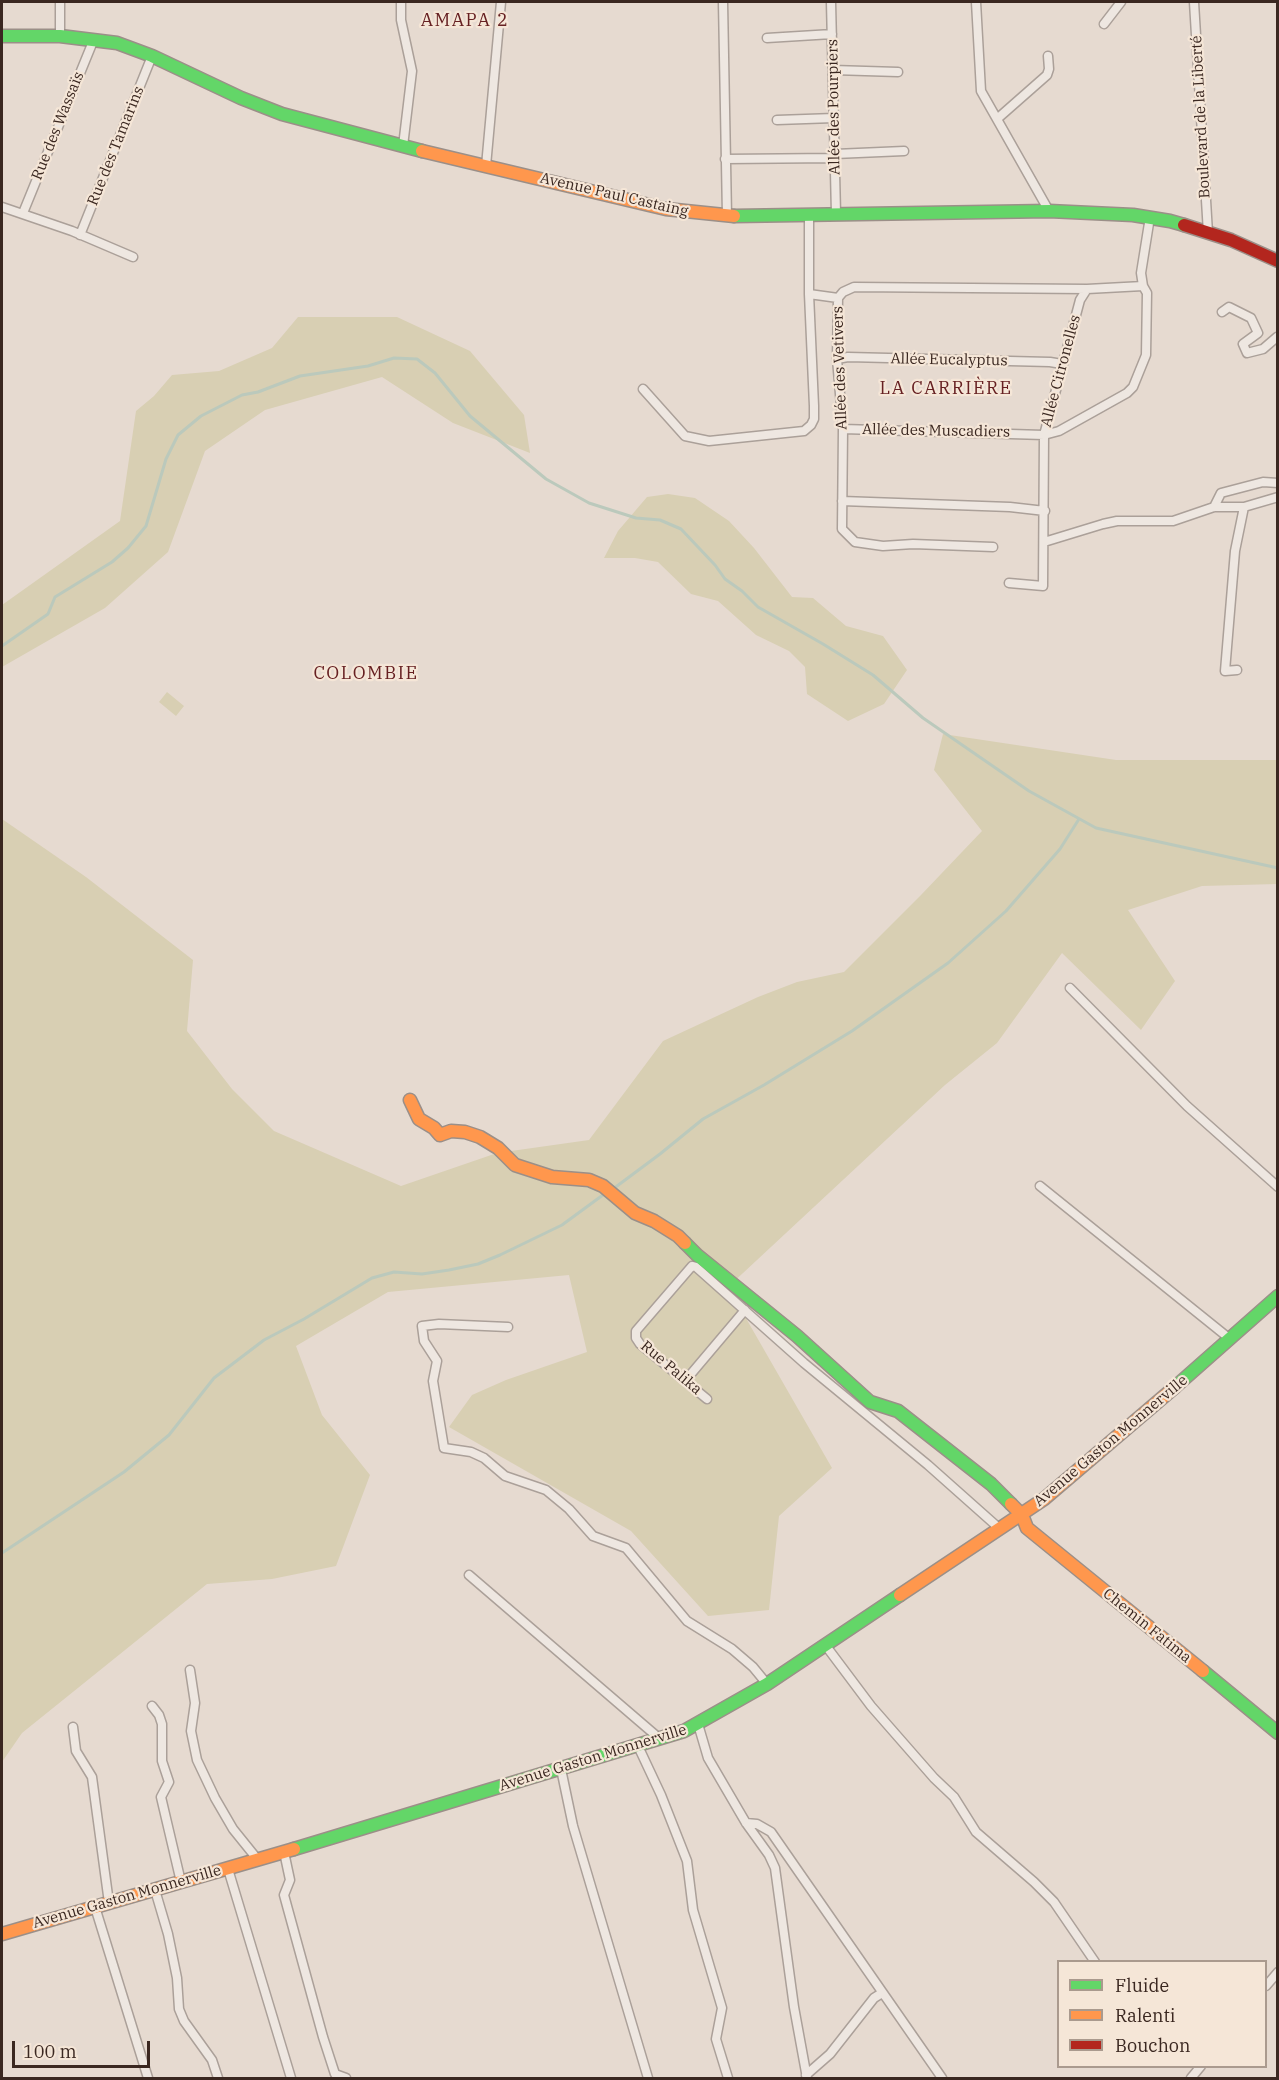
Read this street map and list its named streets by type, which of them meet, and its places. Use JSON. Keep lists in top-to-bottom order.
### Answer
{
  "streets": {
    "street": [
      "Allée des Pourpiers",
      "Boulevard de la Liberté",
      "Rue des Wassaïs",
      "Rue des Tamarins",
      "Avenue Paul Castaing",
      "Allée Eucalyptus",
      "Allée des Vetivers",
      "Allée Citronelles",
      "Allée des Muscadiers",
      "Rue Palika",
      "Avenue Gaston Monnerville",
      "Chemin Fatima"
    ]
  },
  "crossings": [
    ["Allée des Pourpiers", "Avenue Paul Castaing"],
    ["Boulevard de la Liberté", "Avenue Paul Castaing"],
    ["Rue des Wassaïs", "Avenue Paul Castaing"],
    ["Rue des Tamarins", "Avenue Paul Castaing"],
    ["Allée Eucalyptus", "Allée des Vetivers"],
    ["Allée Eucalyptus", "Allée Citronelles"],
    ["Allée des Vetivers", "Allée Citronelles"],
    ["Allée des Vetivers", "Allée des Muscadiers"],
    ["Allée Citronelles", "Allée des Muscadiers"],
    ["Avenue Gaston Monnerville", "Chemin Fatima"]
  ],
  "districts": ["AMAPA 2", "LA CARRIÈRE", "COLOMBIE"],
  "legend": ["Fluide", "Ralenti", "Bouchon"],
  "scale_bar": "100 m"
}
